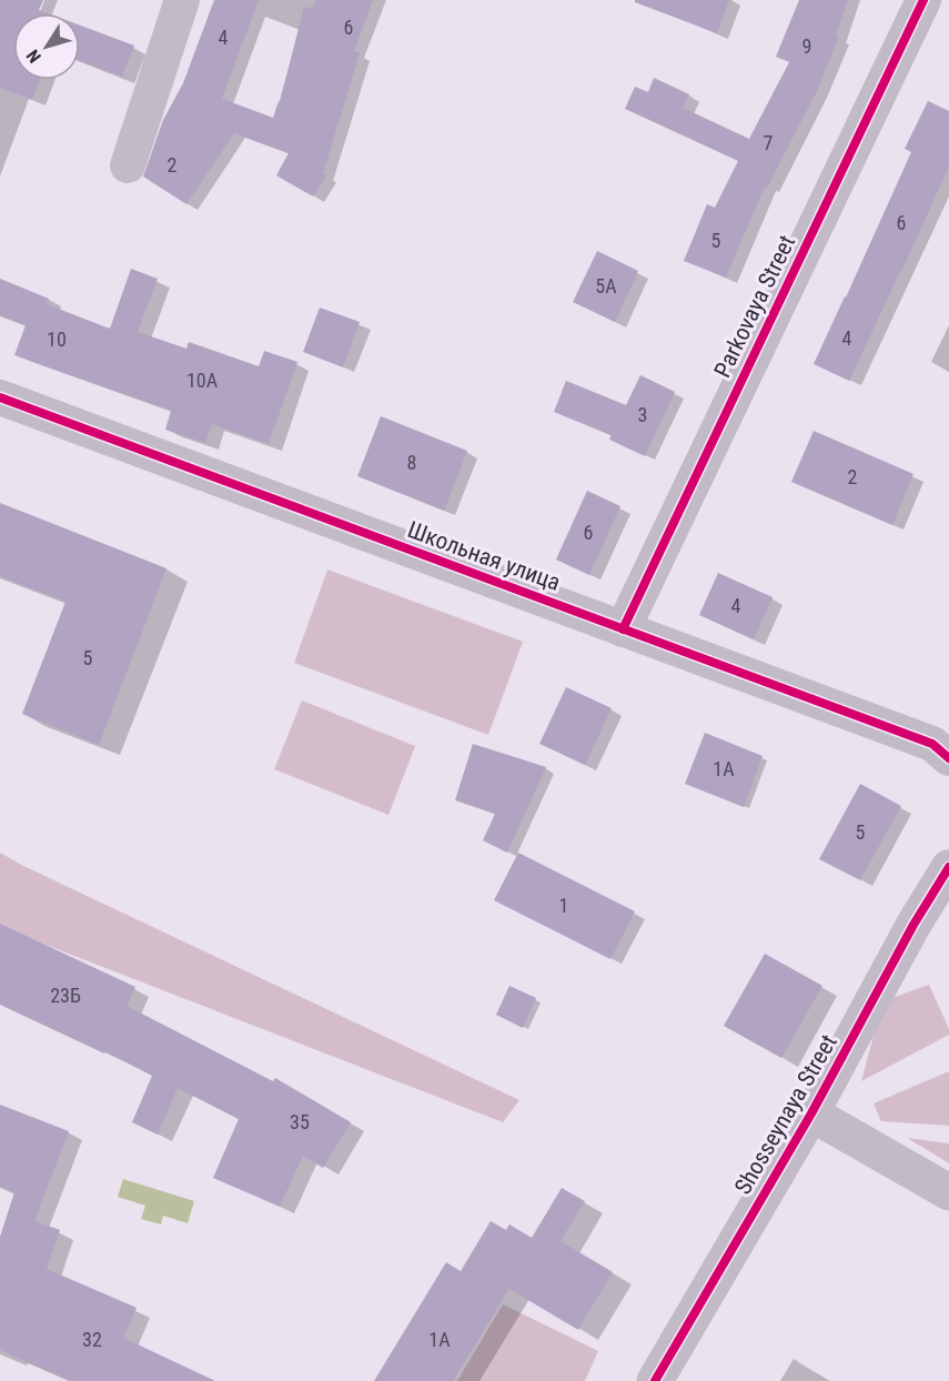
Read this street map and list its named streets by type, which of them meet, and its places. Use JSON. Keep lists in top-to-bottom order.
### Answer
{
  "streets": {
    "street": ["Parkovaya Street", "Школьная улица", "Shosseynaya Street"]
  },
  "crossings": [
    ["Parkovaya Street", "Школьная улица"]
  ],
  "house_numbers": [
    "6",
    "4",
    "9",
    "7",
    "2",
    "6",
    "5",
    "5А",
    "4",
    "10",
    "10А",
    "3",
    "8",
    "2",
    "6",
    "4",
    "5",
    "1А",
    "5",
    "1",
    "23Б",
    "35",
    "32",
    "1А"
  ],
  "north": "bottom left"
}
